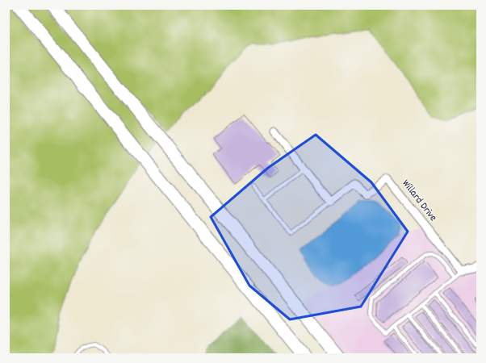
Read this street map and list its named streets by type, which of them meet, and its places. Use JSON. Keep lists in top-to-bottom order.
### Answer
{
  "streets": {
    "street": ["Willard Drive"]
  }
}
